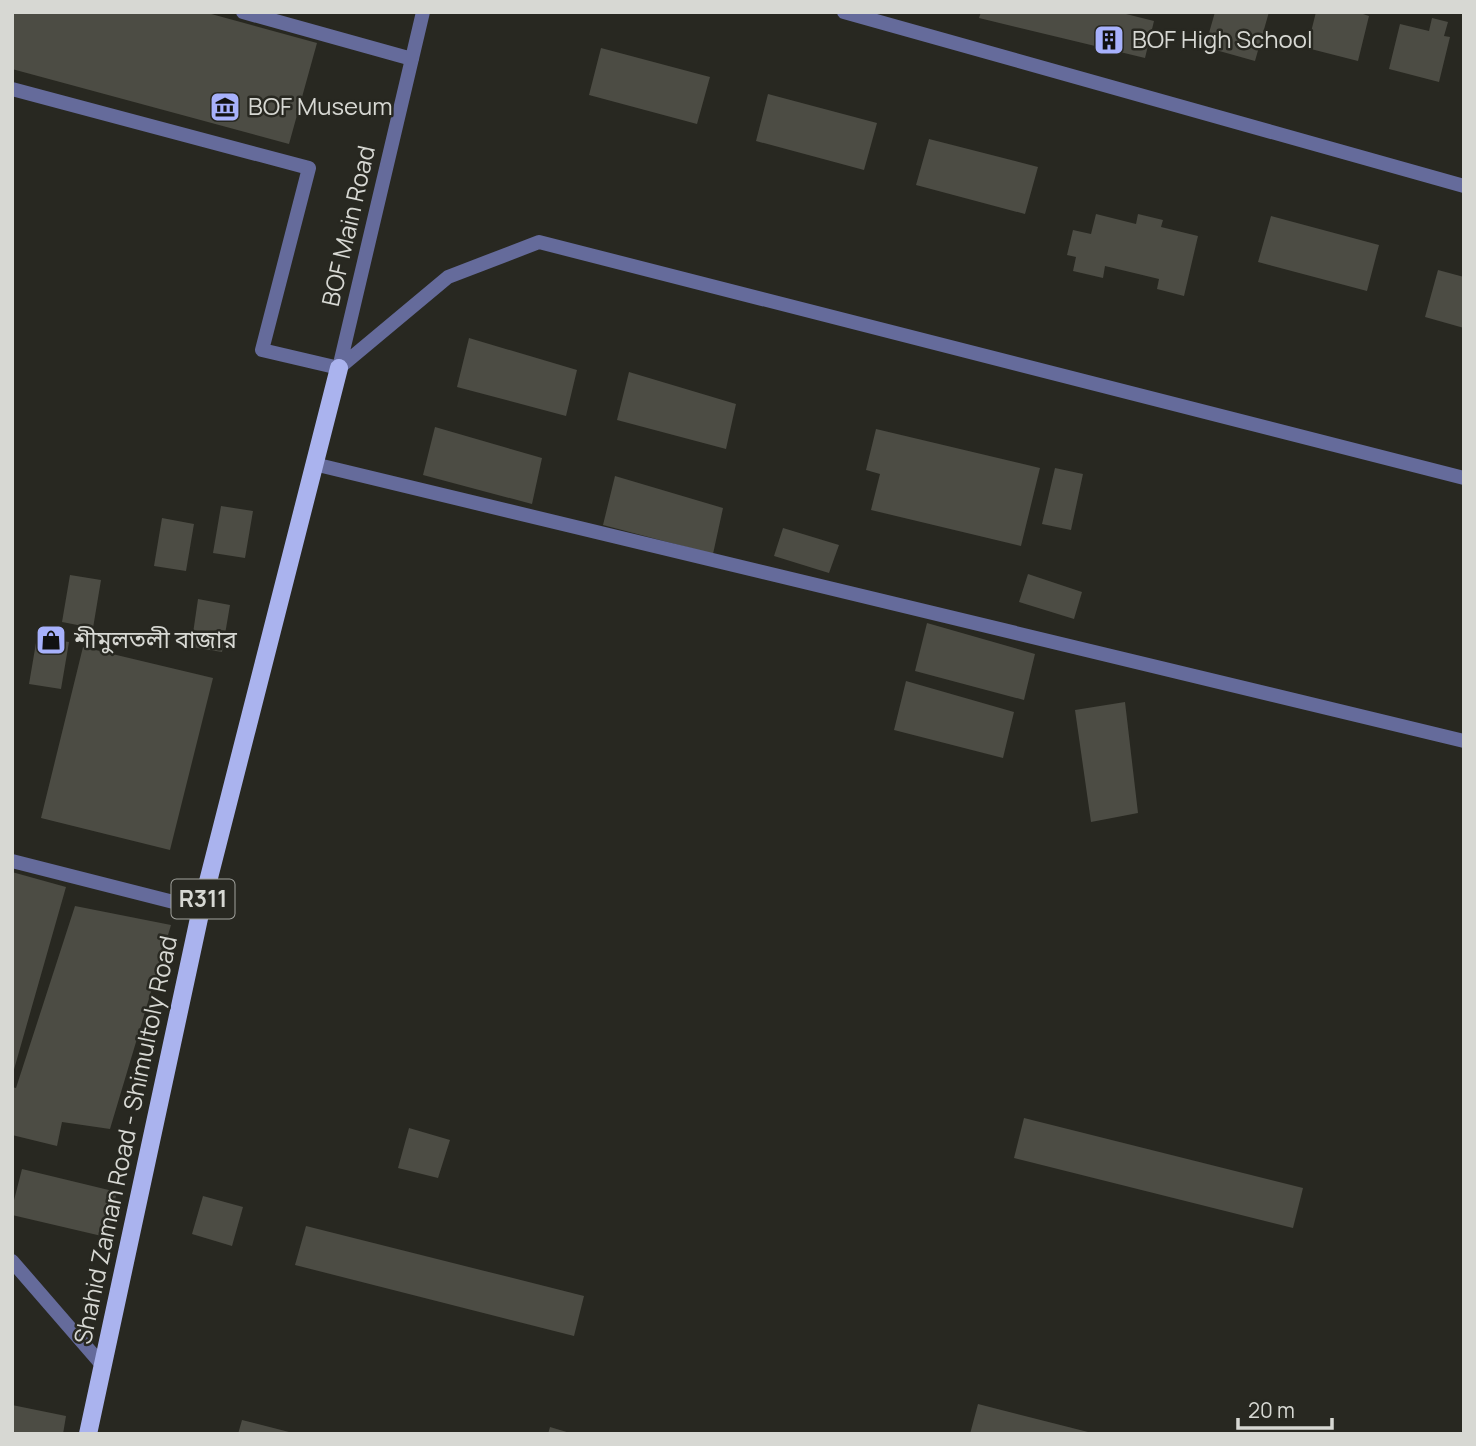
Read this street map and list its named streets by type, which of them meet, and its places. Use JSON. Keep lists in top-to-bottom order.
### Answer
{
  "streets": {
    "main road": ["R311", "Shahid Zaman Road - Shimultoly Road"],
    "street": ["BOF Main Road"]
  },
  "crossings": [
    ["BOF Main Road", "Shahid Zaman Road - Shimultoly Road"]
  ],
  "places": {
    "building": ["BOF High School"],
    "museum": ["BOF Museum"],
    "shop": ["শীমুলতলী বাজার"]
  },
  "scale_bar": "20 m"
}
